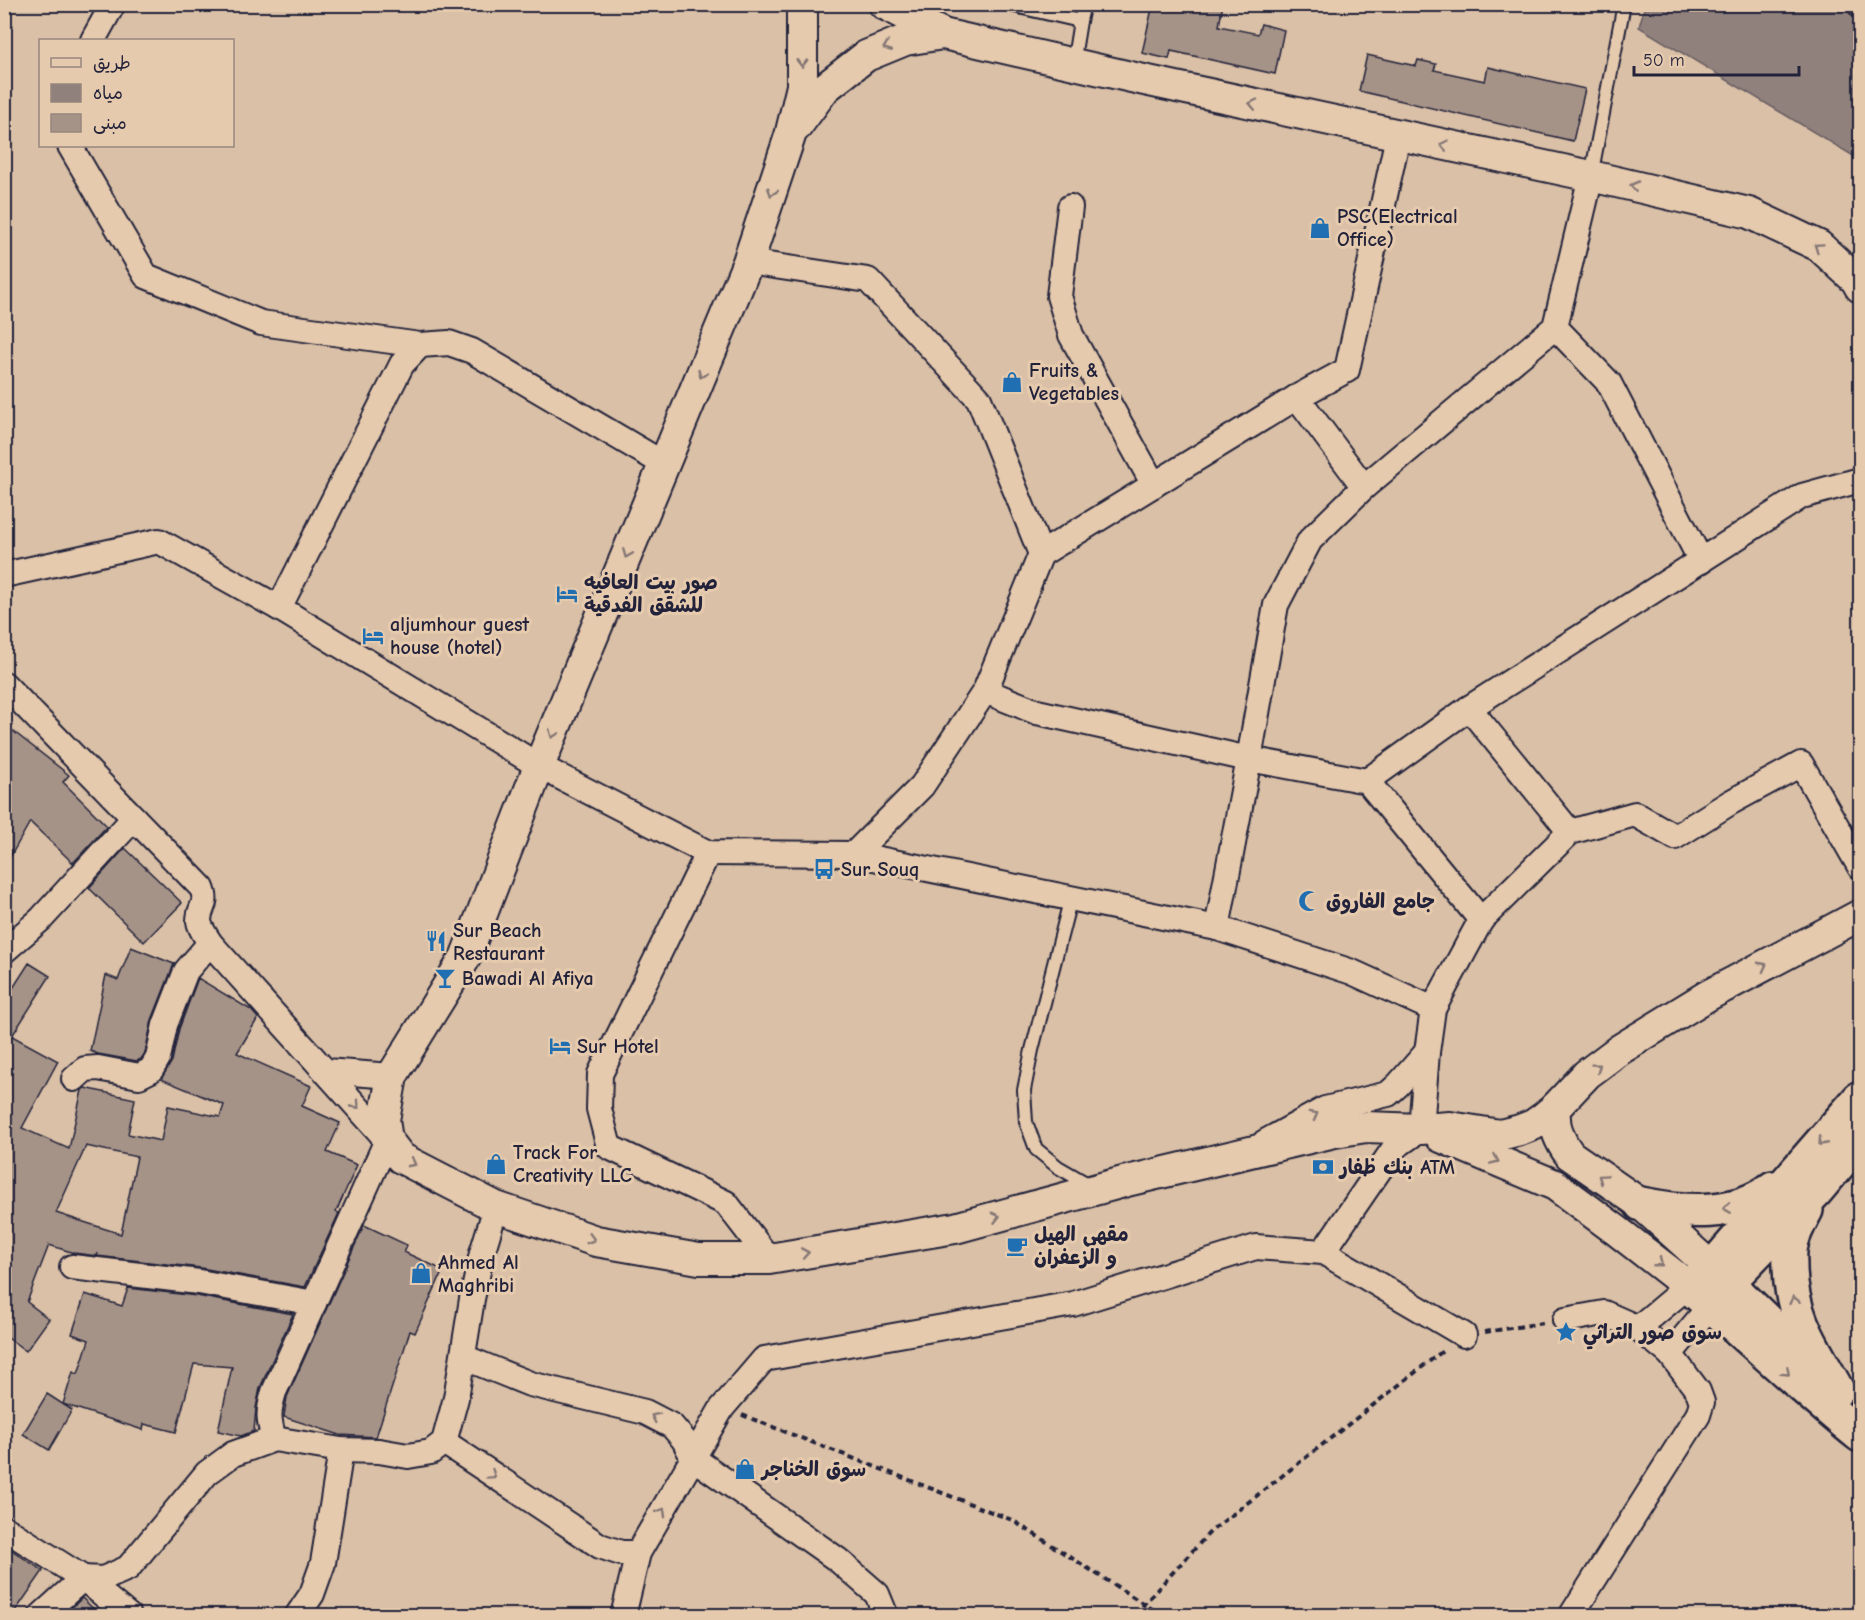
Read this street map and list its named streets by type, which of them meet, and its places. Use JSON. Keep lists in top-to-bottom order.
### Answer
{
  "places": {
    "shop": [
      "PSC(Electrical Office)",
      "Fruits & Vegetables",
      "Track For Creativity LLC",
      "Ahmed Al Maghribi",
      "سوق الخناجر"
    ],
    "hotel": ["صور بيت العافيه للشقق الفدقية", "aljumhour guest house (hotel)", "Sur Hotel"],
    "bus stop": ["Sur Souq"],
    "mosque": ["جامع الفاروق"],
    "restaurant": ["Sur Beach Restaurant"],
    "bar": ["Bawadi Al Afiya"],
    "bank": ["بنك ظفار ATM"],
    "cafe": ["مقهى الهيل و الزعفران"],
    "place": ["سوق صور التراثي"]
  },
  "legend": ["طريق", "مياه", "مبنى"],
  "scale_bar": "50 m"
}
